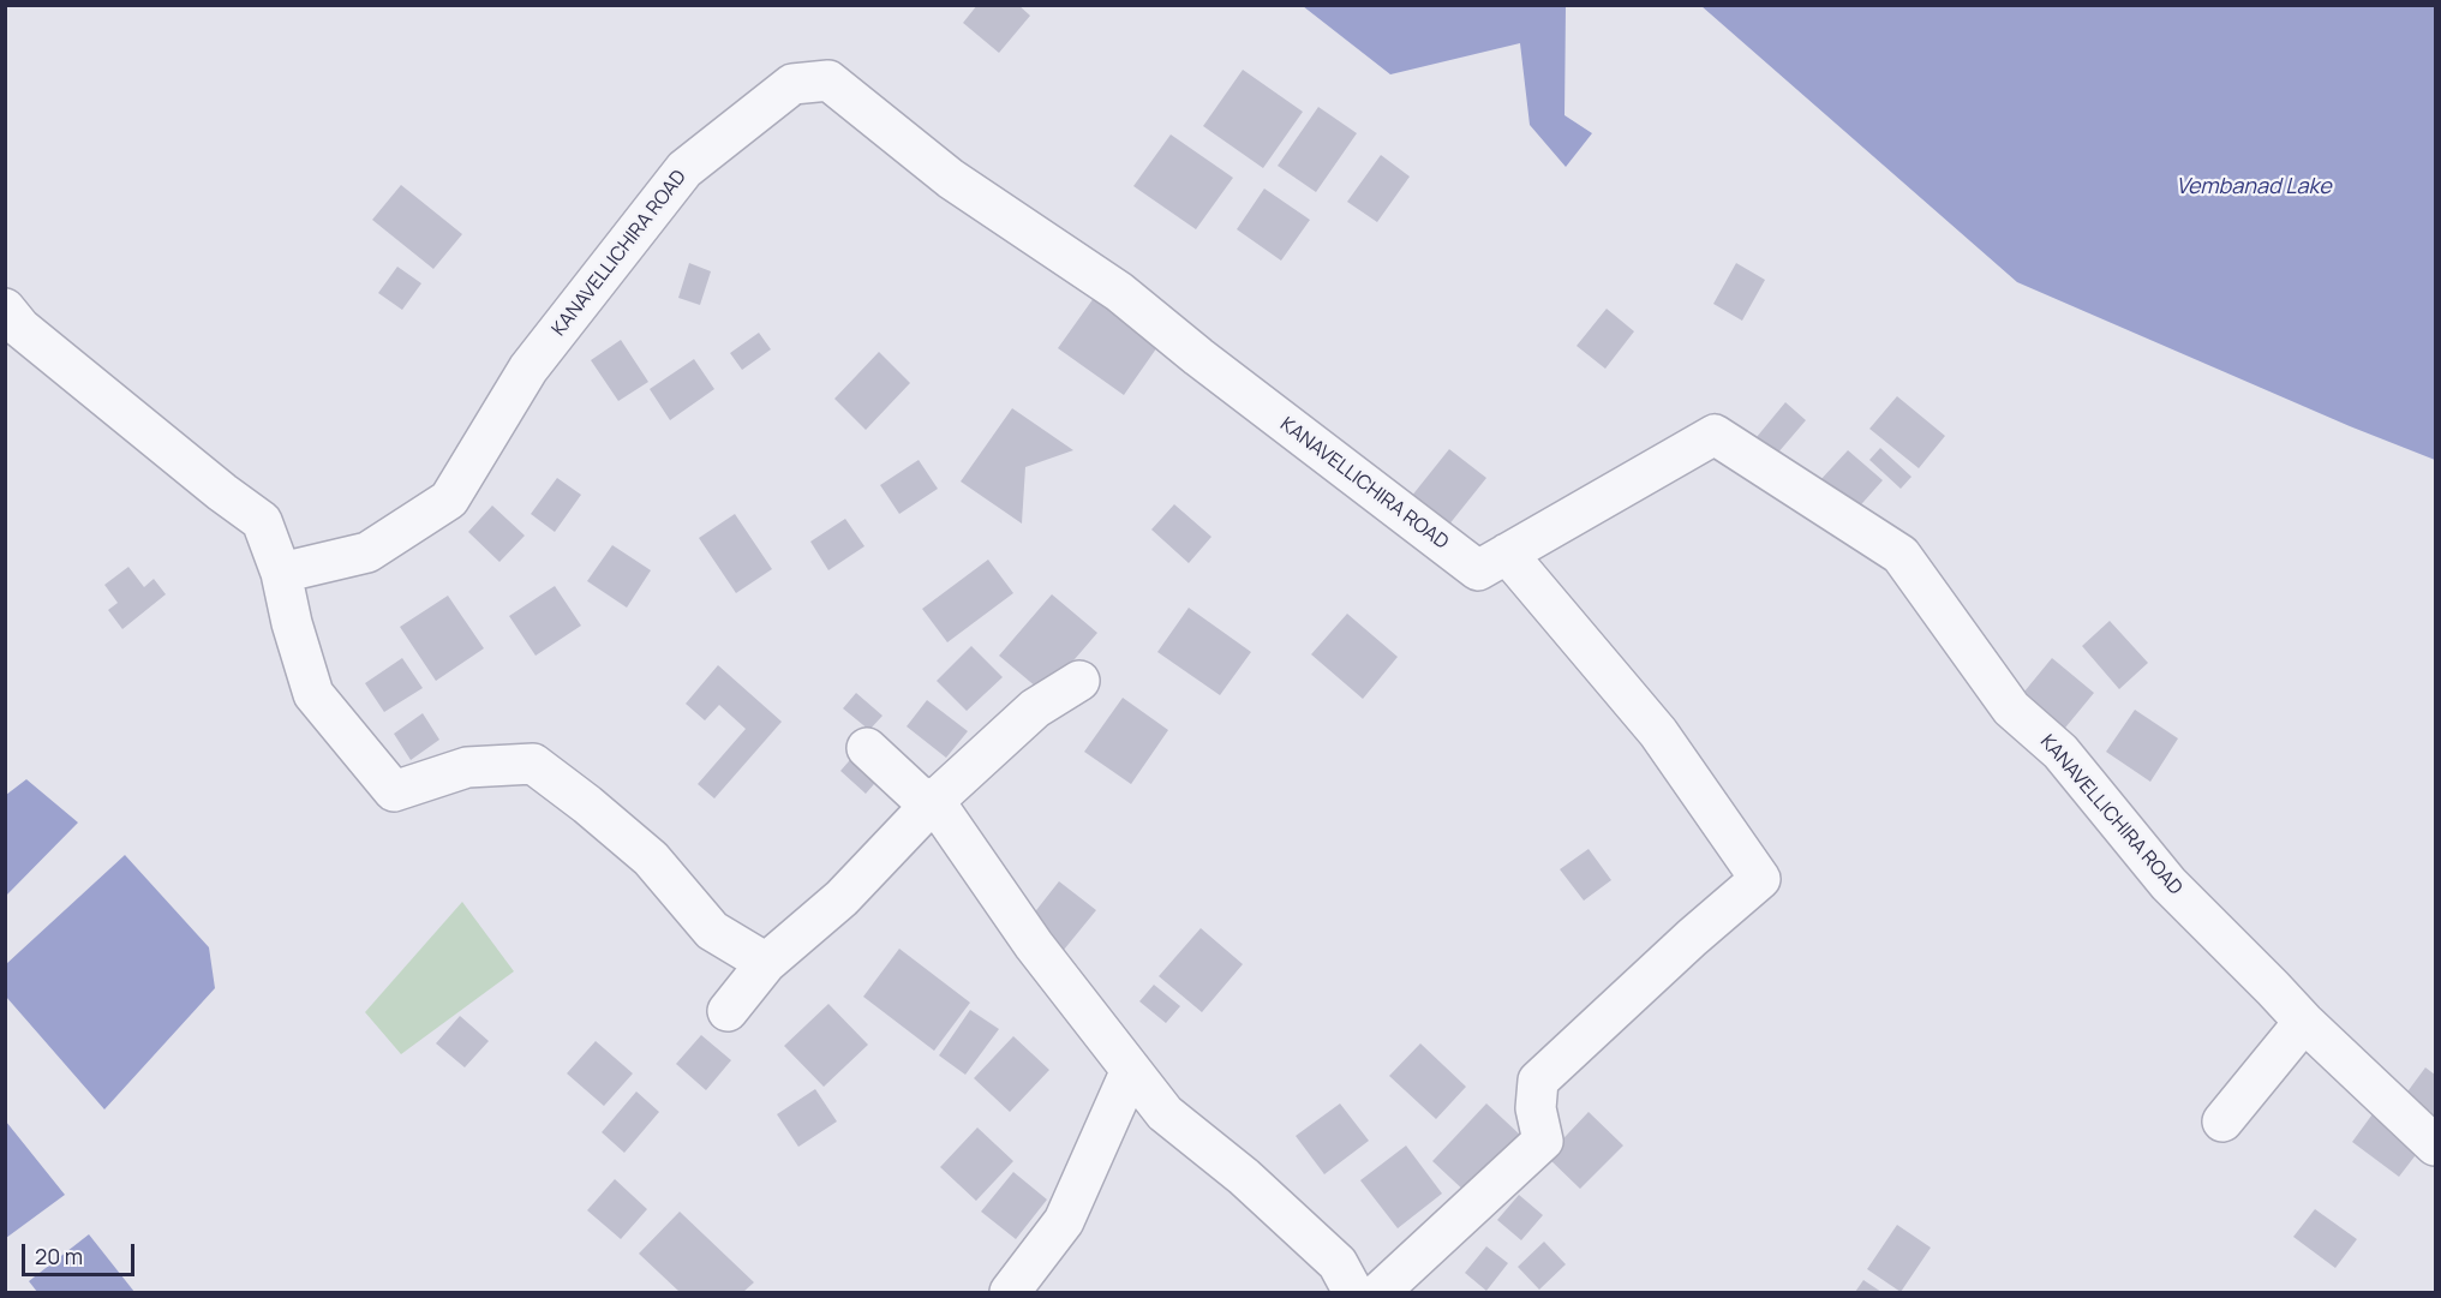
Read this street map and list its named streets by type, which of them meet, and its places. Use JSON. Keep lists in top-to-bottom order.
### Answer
{
  "streets": {
    "street": ["KANAVELLICHIRA ROAD"]
  },
  "water": ["Vembanad Lake"],
  "scale_bar": "20 m"
}
